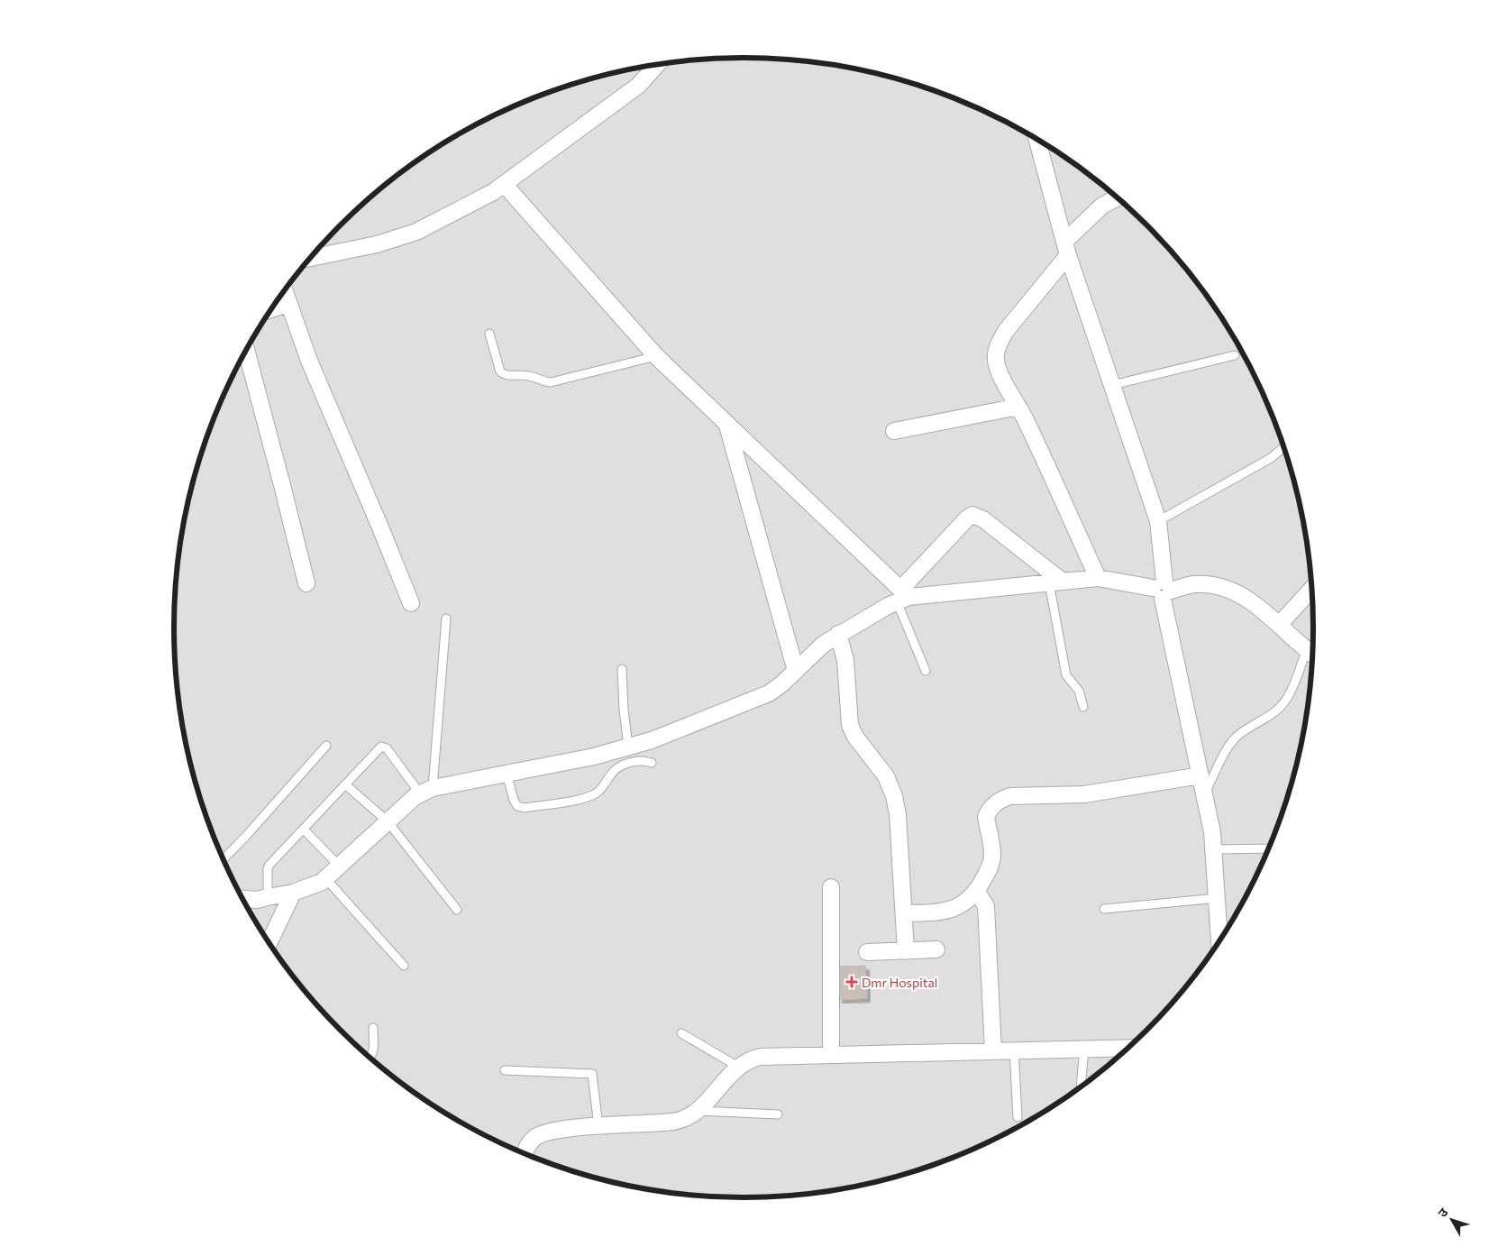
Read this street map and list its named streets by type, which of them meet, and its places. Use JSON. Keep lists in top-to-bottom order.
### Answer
{
  "places": {
    "health": ["Dmr Hospital"]
  },
  "north": "top left"
}
